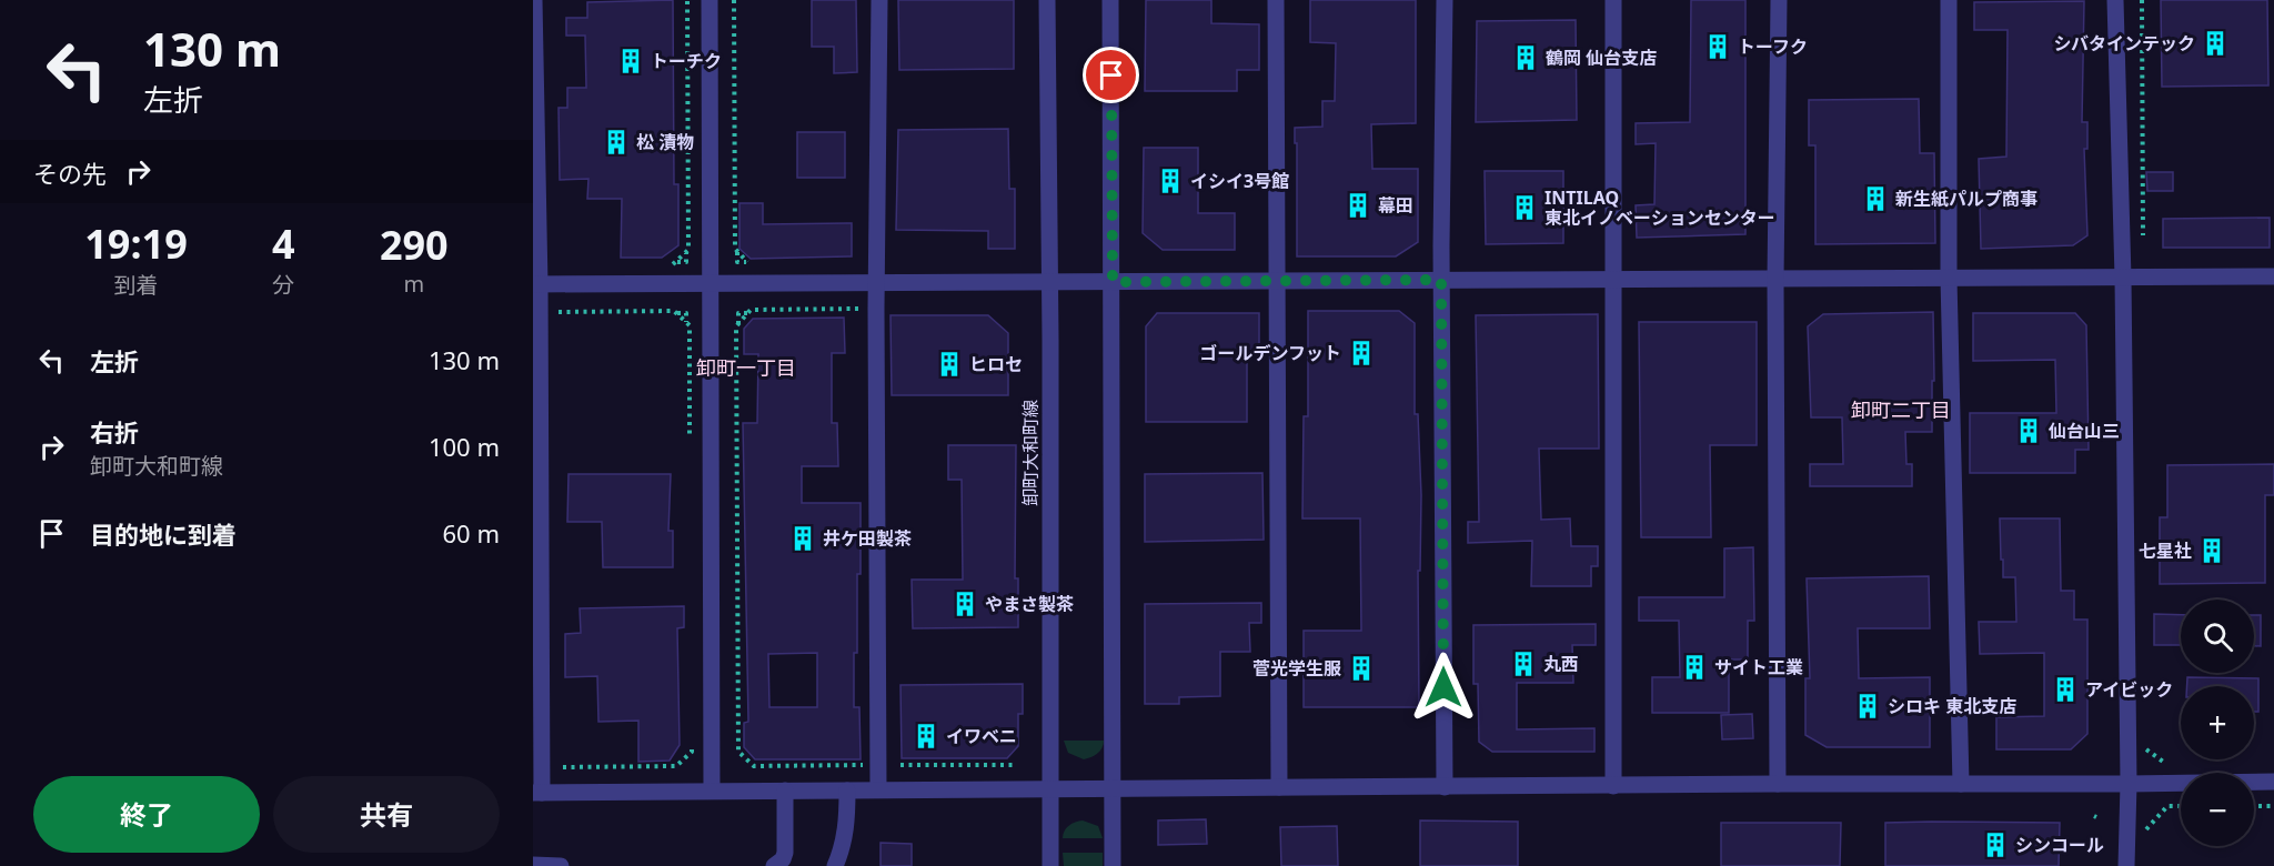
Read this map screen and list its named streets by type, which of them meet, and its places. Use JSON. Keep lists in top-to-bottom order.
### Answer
{
  "streets": {
    "street": ["卸町大和町線"]
  },
  "districts": ["卸町一丁目", "卸町二丁目"],
  "places": {
    "building": [
      "シバタインテック",
      "トーフク",
      "鶴岡 仙台支店",
      "トーチク",
      "松 漬物",
      "イシイ3号館",
      "新生紙パルプ商事",
      "幕田",
      "INTILAQ 東北イノベーションセンター",
      "ゴールデンフット",
      "ヒロセ",
      "仙台山三",
      "井ケ田製茶",
      "七星社",
      "やまさ製茶",
      "丸西",
      "サイト工業",
      "菅光学生服",
      "アイビック",
      "シロキ 東北支店",
      "イワベニ",
      "シンコール"
    ]
  },
  "page": {
    "turn": ["130 m", "左折"],
    "then": "その先",
    "eta": [
      "19:19",
      "到着",
      "4",
      "分",
      "290",
      "m"
    ],
    "list": [
      {
        "name": "左折",
        "value": "130 m"
      },
      {
        "name": "右折",
        "note": "卸町大和町線",
        "value": "100 m"
      },
      {
        "name": "目的地に到着",
        "value": "60 m"
      }
    ],
    "map_buttons": ["+", "−"],
    "buttons": ["終了", "共有"]
  }
}
